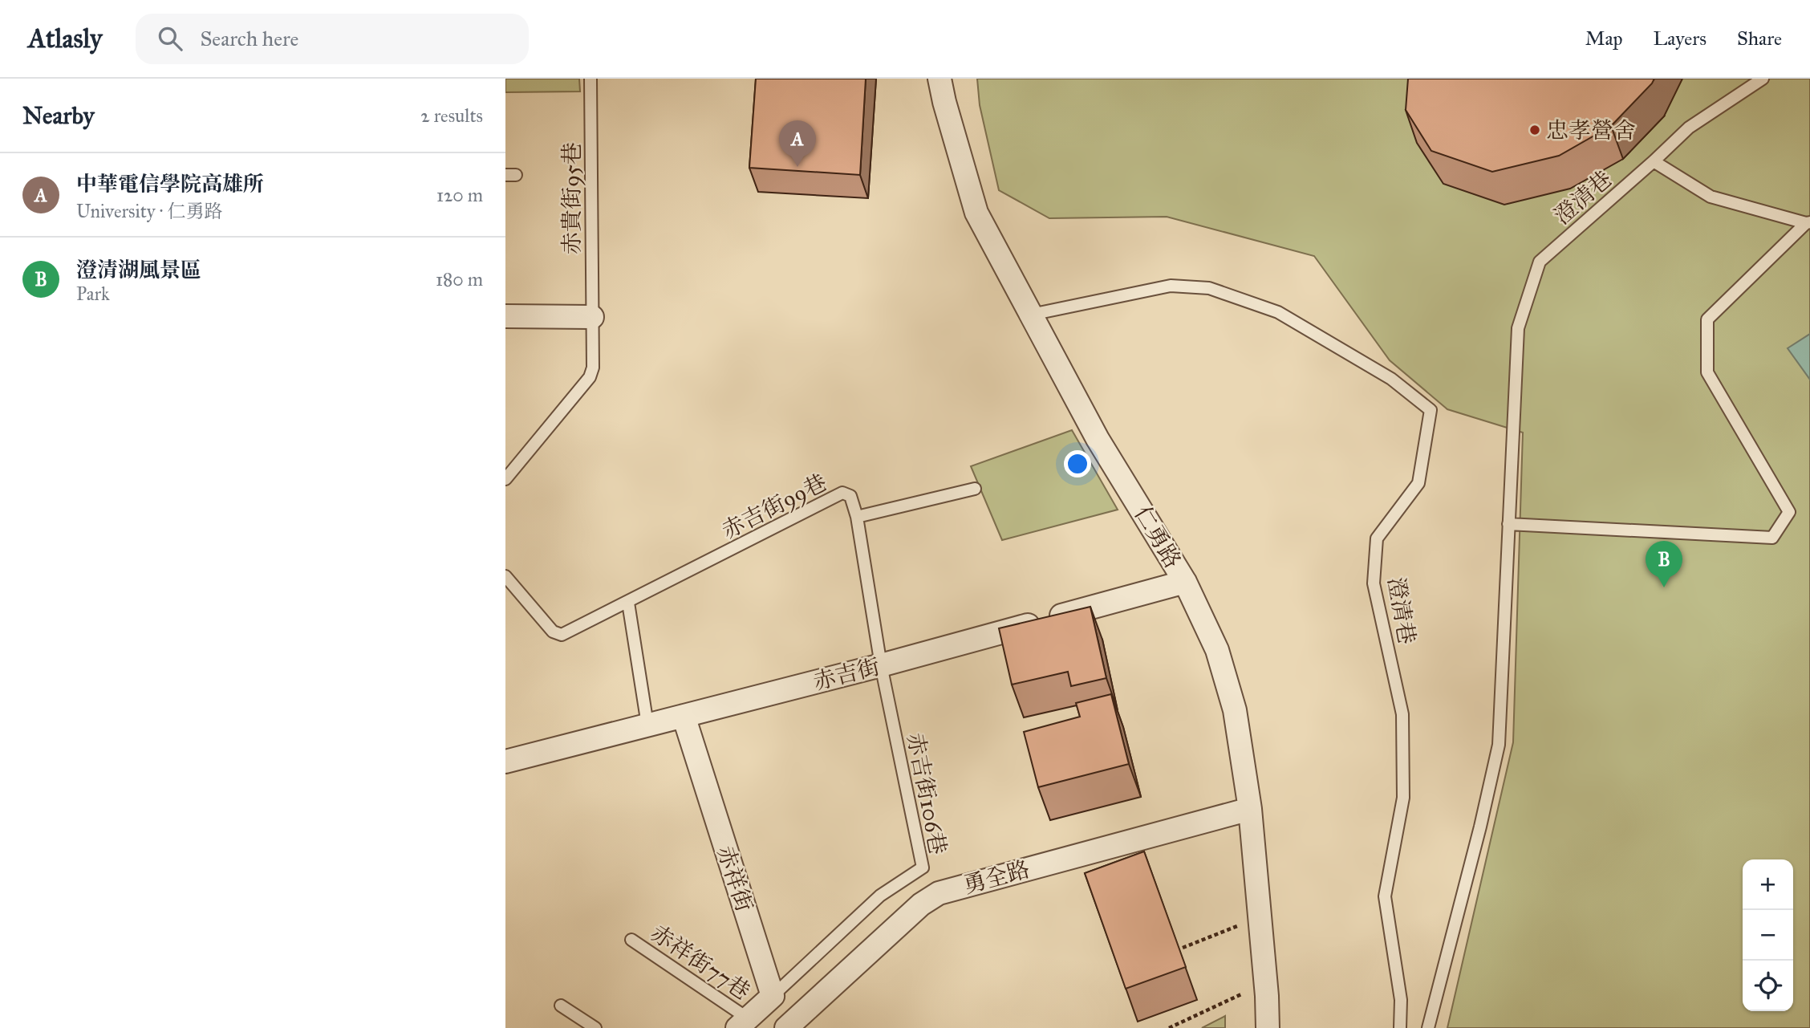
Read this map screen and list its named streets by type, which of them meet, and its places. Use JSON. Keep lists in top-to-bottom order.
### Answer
{
  "streets": {
    "street": [
      "仁勇路",
      "赤吉街",
      "勇全路",
      "赤祥街"
    ],
    "lane": [
      "澄清巷",
      "赤貴街95巷",
      "赤吉街99巷",
      "赤吉街106巷",
      "赤祥街77巷"
    ]
  },
  "crossings": [
    ["澄清巷", "仁勇路"],
    ["赤吉街99巷", "赤吉街"],
    ["赤吉街99巷", "赤吉街106巷"],
    ["仁勇路", "赤吉街"],
    ["仁勇路", "勇全路"],
    ["赤吉街", "赤吉街106巷"],
    ["赤吉街", "赤祥街"],
    ["赤吉街106巷", "赤祥街"],
    ["勇全路", "赤祥街"]
  ],
  "places": ["忠孝營舍"],
  "page": {
    "header": "Atlasly",
    "search": "Search here",
    "nav": ["Map", "Layers", "Share"],
    "heading": ["Nearby", "2 results"],
    "pins": ["A", "B"],
    "list": [
      {
        "mark": "A",
        "name": "中華電信學院高雄所",
        "note": "University · 仁勇路",
        "value": "120 m"
      },
      {
        "mark": "B",
        "name": "澄清湖風景區",
        "note": "Park",
        "value": "180 m"
      }
    ],
    "map_buttons": ["+", "−"]
  }
}
